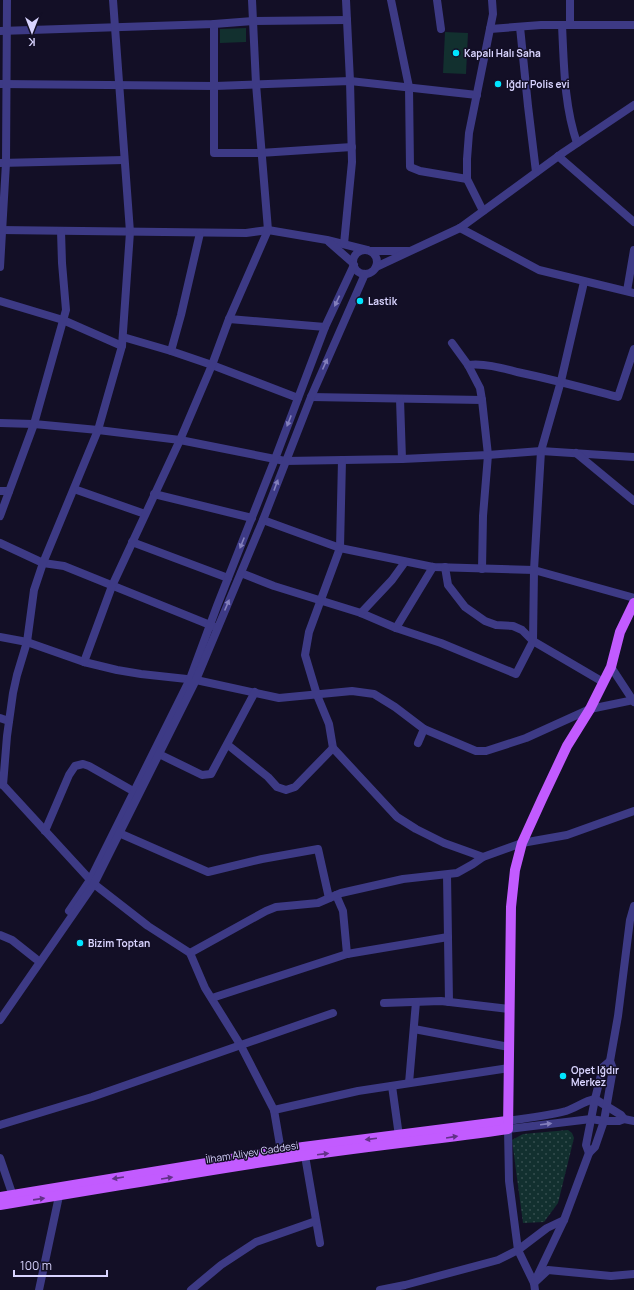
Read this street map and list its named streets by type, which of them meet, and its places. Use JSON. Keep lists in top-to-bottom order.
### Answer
{
  "streets": {
    "main road": ["İlham Aliyev Caddesi"]
  },
  "places": [
    "Kapalı Halı Saha",
    "Iğdır Polis evi",
    "Lastik",
    "Bizim Toptan",
    "Opet Iğdır Merkez"
  ],
  "scale_bar": "100 m",
  "north": "bottom"
}
